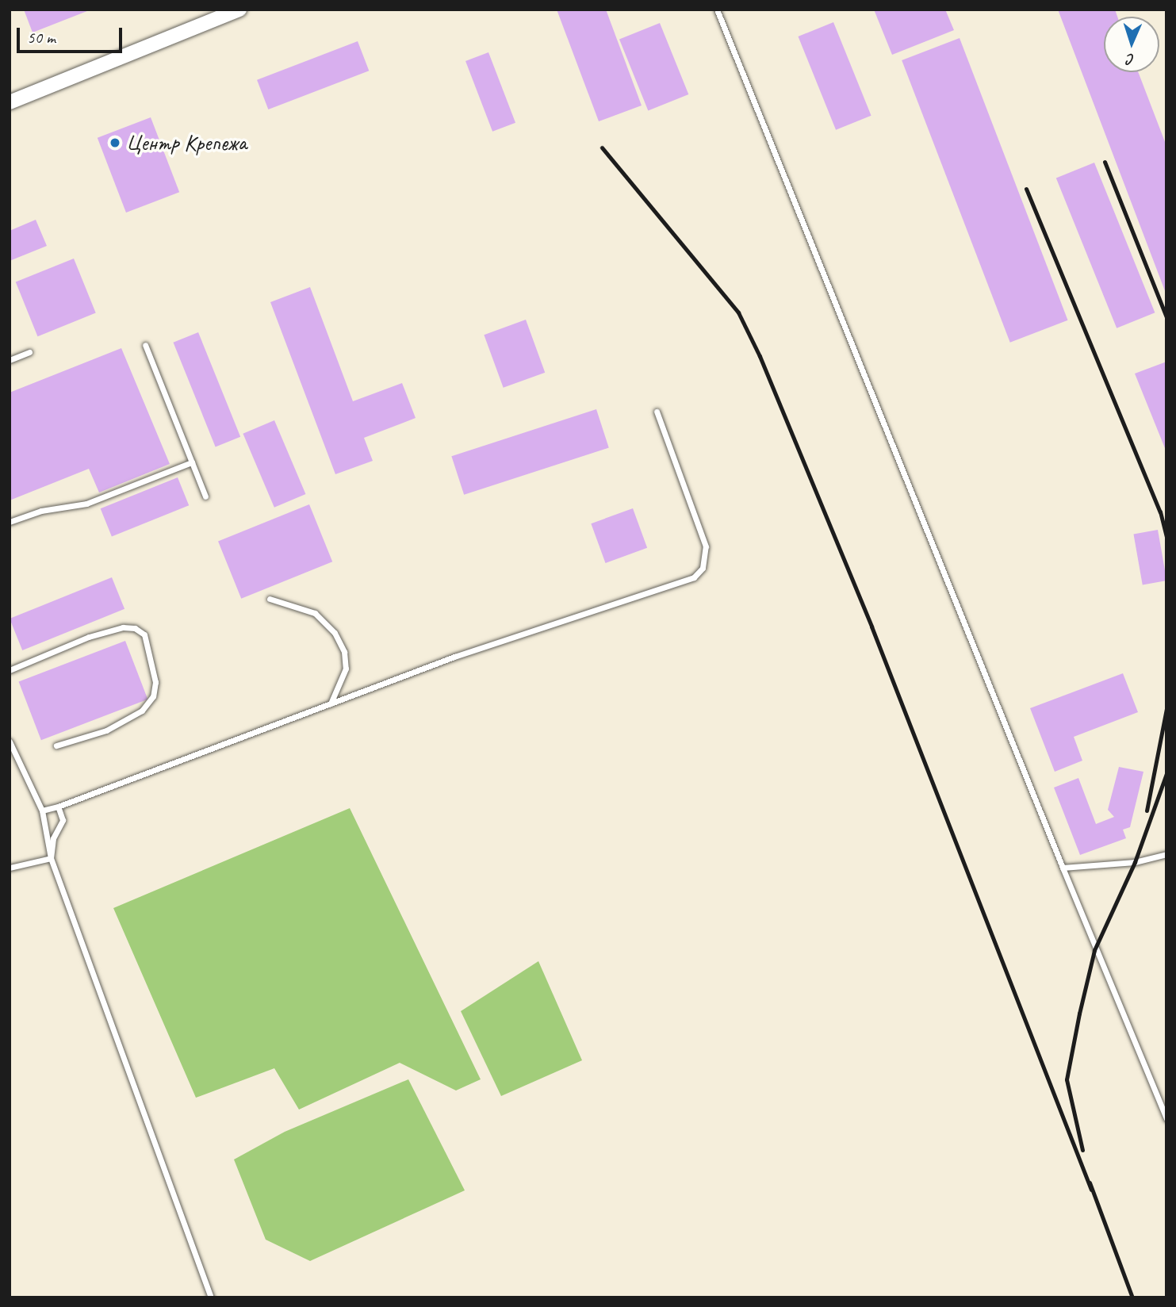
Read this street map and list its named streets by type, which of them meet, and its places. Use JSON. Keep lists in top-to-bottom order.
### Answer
{
  "places": ["Центр Крепежа"],
  "scale_bar": "50 m",
  "north": "bottom"
}
